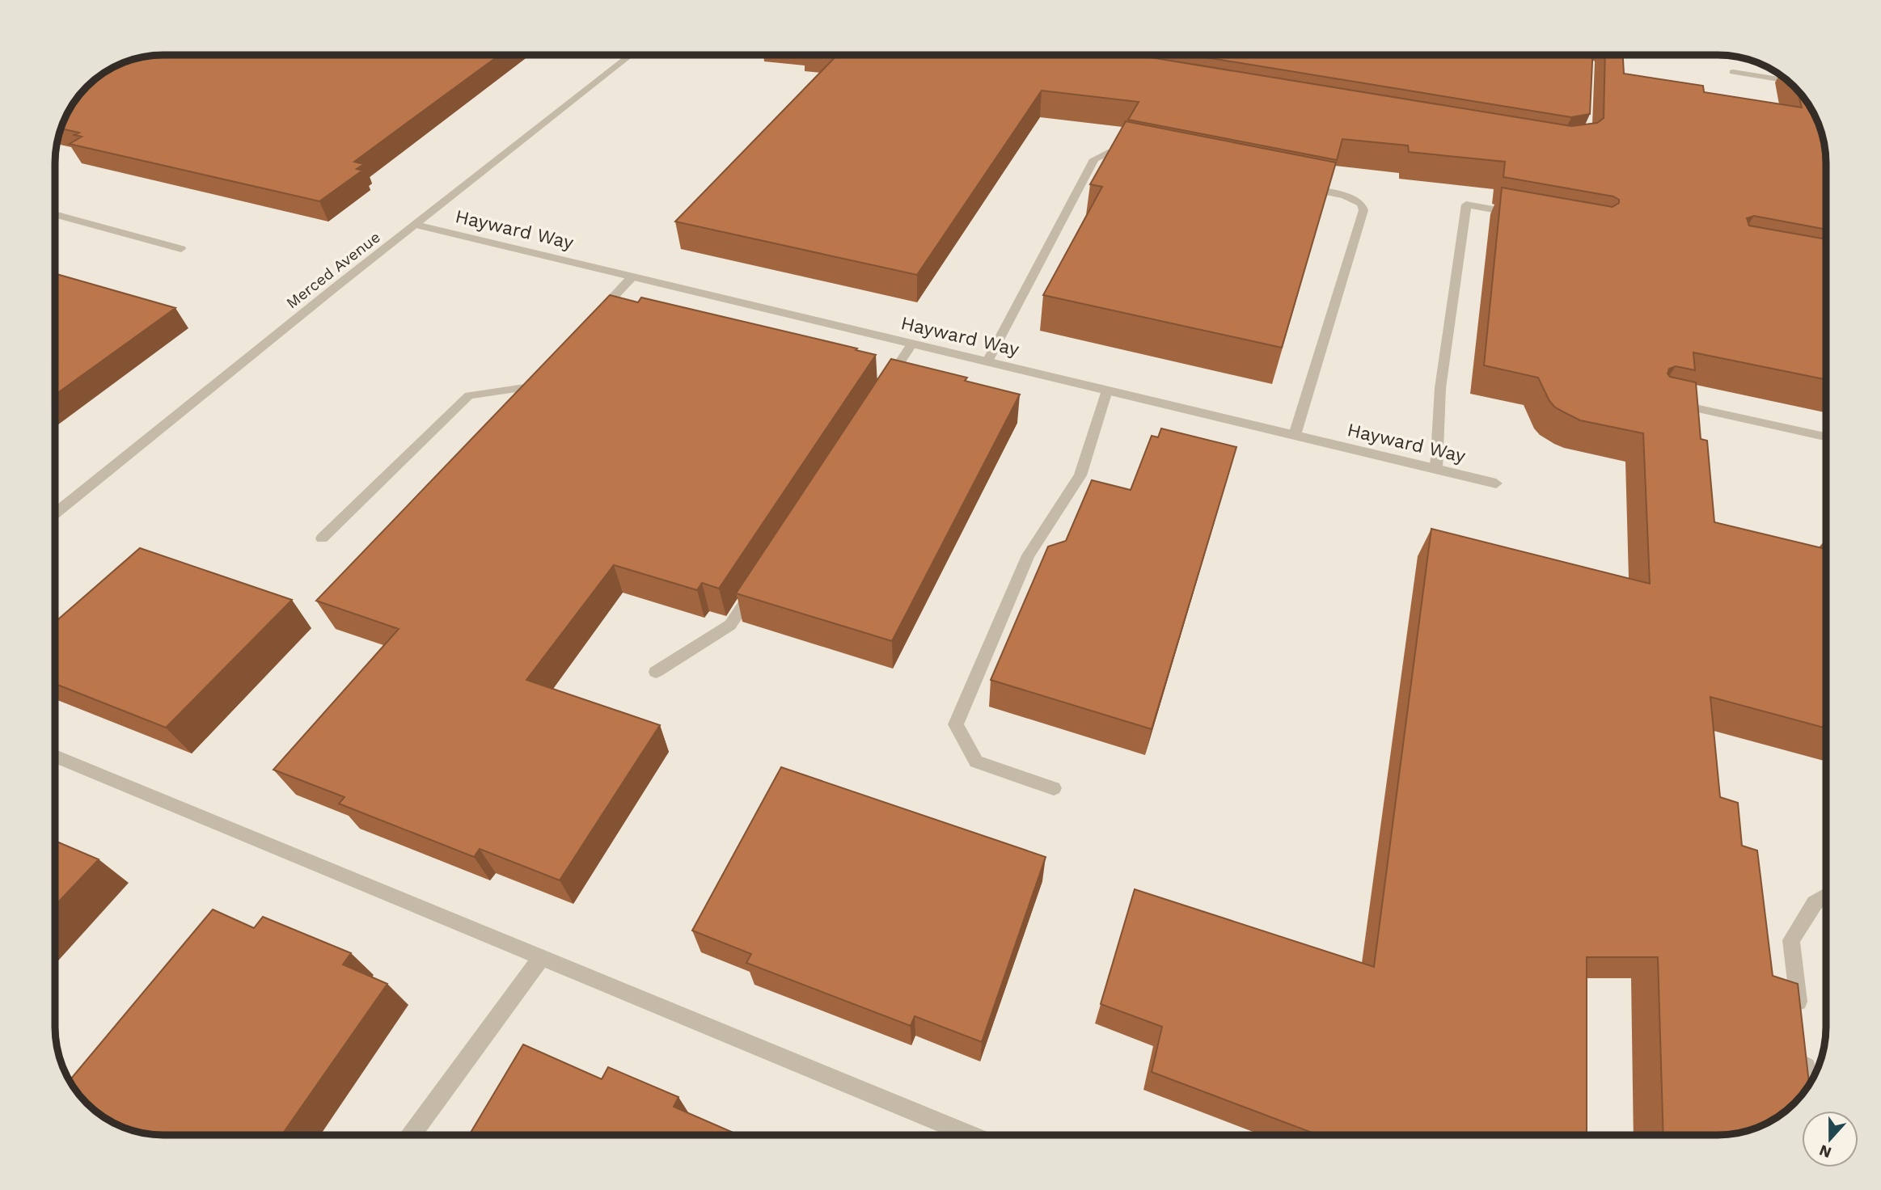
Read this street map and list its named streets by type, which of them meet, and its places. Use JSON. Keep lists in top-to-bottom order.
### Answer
{
  "streets": {
    "street": ["Hayward Way", "Merced Avenue"]
  },
  "crossings": [
    ["Hayward Way", "Merced Avenue"]
  ],
  "north": "bottom"
}
